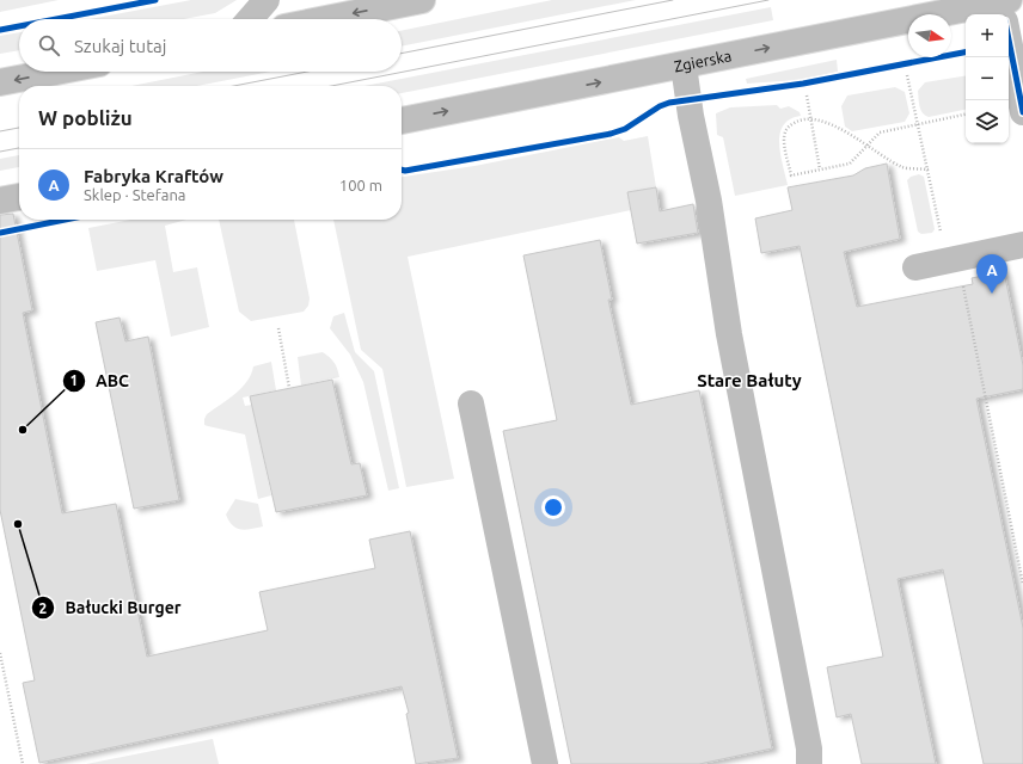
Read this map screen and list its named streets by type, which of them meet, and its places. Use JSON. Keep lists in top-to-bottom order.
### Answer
{
  "streets": {
    "main road": ["Zgierska"]
  },
  "one_way": ["Zgierska"],
  "districts": ["Stare Bałuty"],
  "places": ["ABC", "Bałucki Burger"],
  "north": "right",
  "page": {
    "map_buttons": ["+", "−"],
    "search": "Szukaj tutaj",
    "heading": "W pobliżu",
    "list": [
      {
        "mark": "A",
        "name": "Fabryka Kraftów",
        "note": "Sklep · Stefana",
        "value": "100 m"
      }
    ],
    "pins": "A"
  }
}
